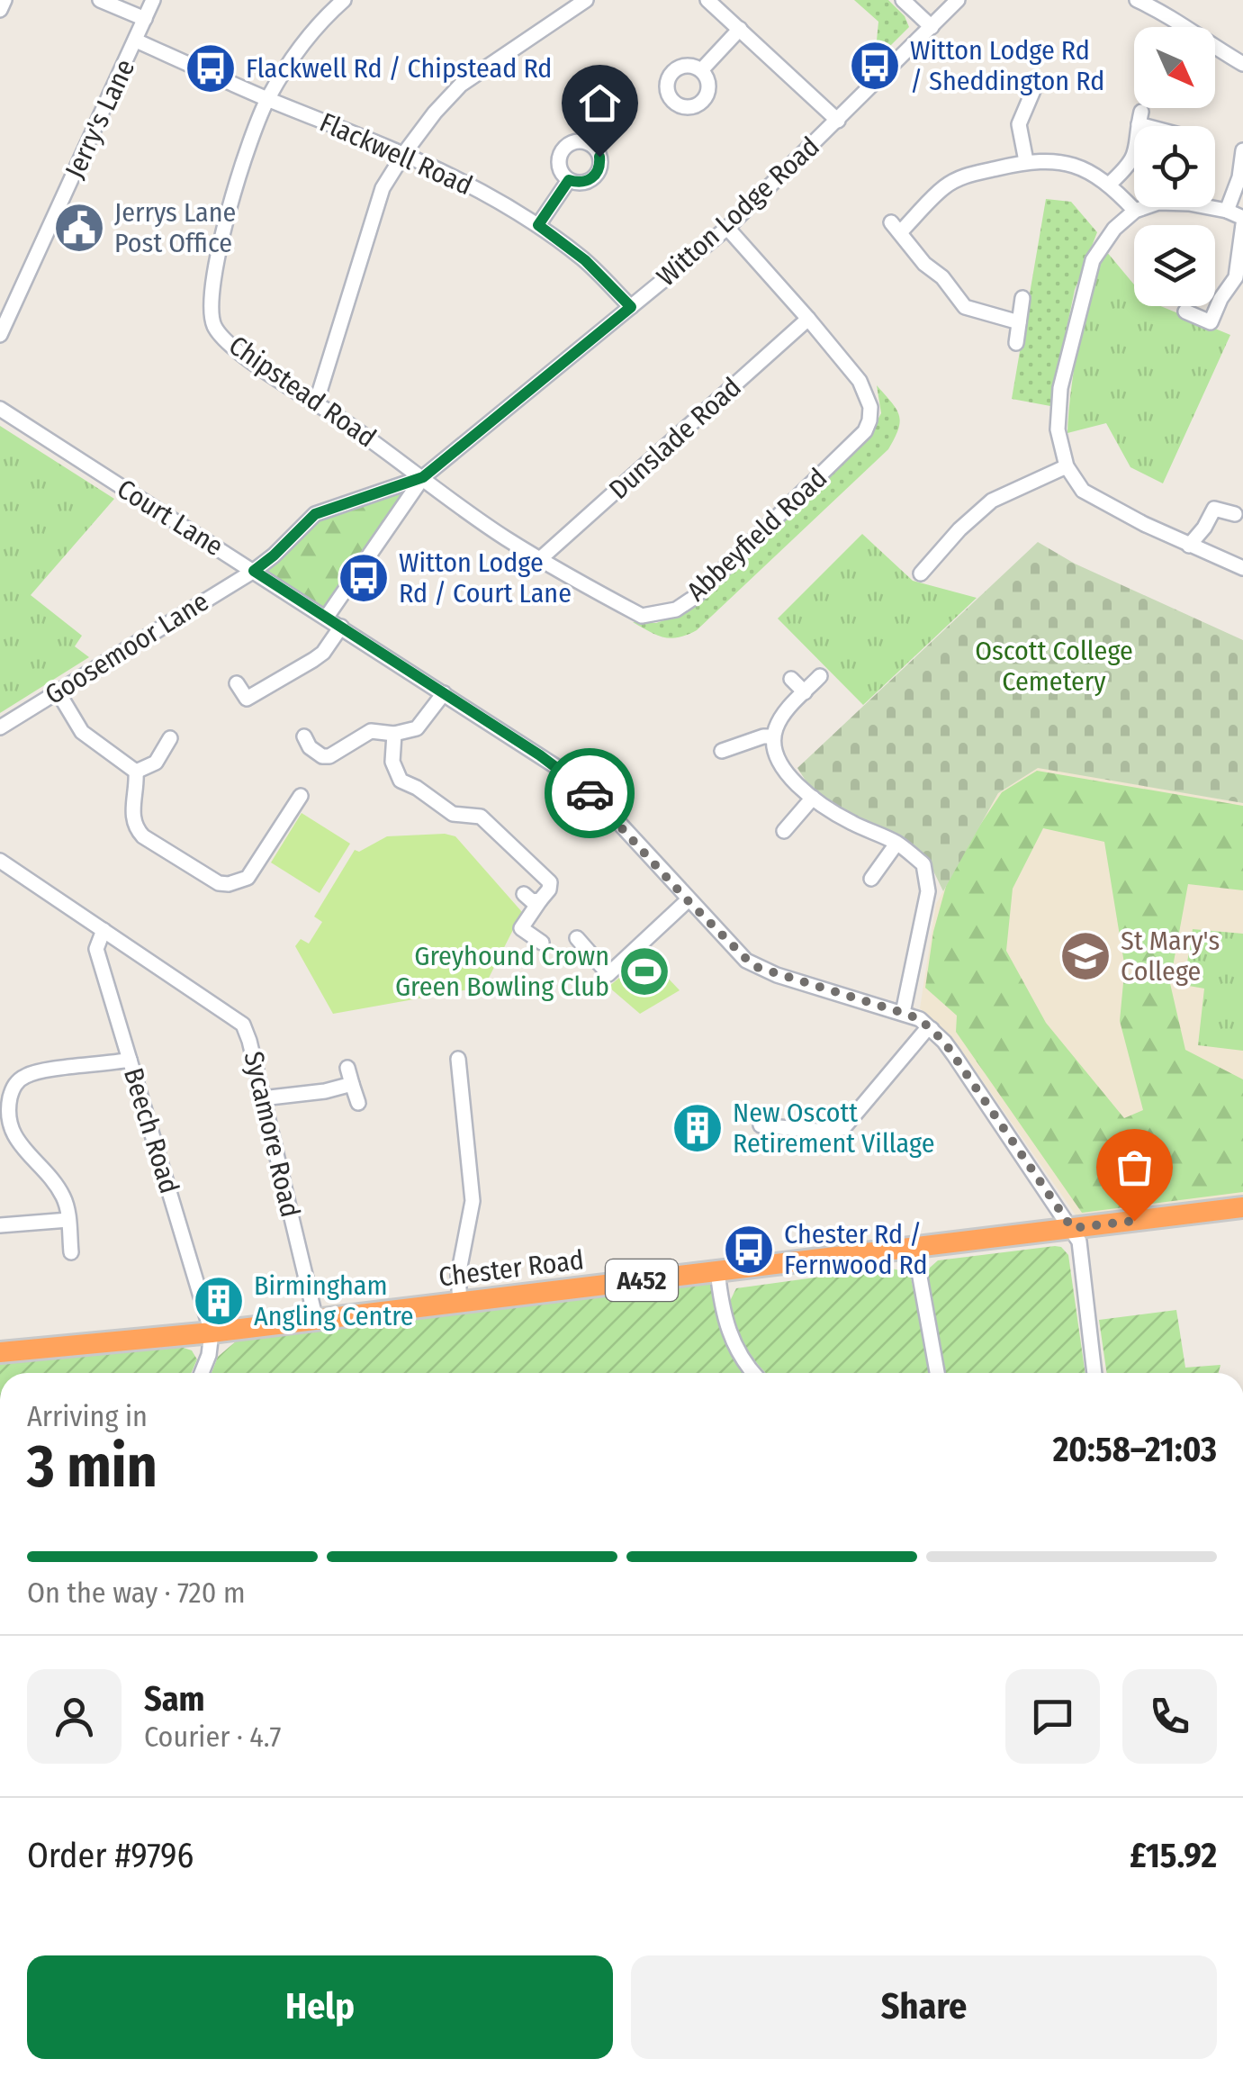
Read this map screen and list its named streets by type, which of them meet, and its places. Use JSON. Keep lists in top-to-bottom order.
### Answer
{
  "streets": {
    "highway": ["Chester Road", "A452"],
    "street": [
      "Jerry's Lane",
      "Flackwell Road",
      "Witton Lodge Road",
      "Chipstead Road",
      "Dunslade Road",
      "Court Lane",
      "Abbeyfield Road",
      "Goosemoor Lane",
      "Beech Road",
      "Sycamore Road"
    ]
  },
  "crossings": [
    ["Jerry's Lane", "Flackwell Road"],
    ["Flackwell Road", "Witton Lodge Road"],
    ["Flackwell Road", "Chipstead Road"],
    ["Witton Lodge Road", "Chipstead Road"],
    ["Witton Lodge Road", "Court Lane"],
    ["Witton Lodge Road", "Abbeyfield Road"],
    ["Witton Lodge Road", "Goosemoor Lane"],
    ["Chipstead Road", "Abbeyfield Road"],
    ["Dunslade Road", "Abbeyfield Road"],
    ["Court Lane", "Goosemoor Lane"],
    ["Court Lane", "Chester Road"],
    ["Beech Road", "Sycamore Road"],
    ["Beech Road", "Chester Road"],
    ["Sycamore Road", "Chester Road"]
  ],
  "parks": ["Oscott College Cemetery"],
  "places": {
    "bus stop": [
      "Witton Lodge Rd / Sheddington Rd",
      "Flackwell Rd / Chipstead Rd",
      "Witton Lodge Rd / Court Lane",
      "Chester Rd / Fernwood Rd"
    ],
    "public building": ["Jerrys Lane Post Office"],
    "school or university": ["St Mary's College"],
    "sports": ["Greyhound Crown Green Bowling Club"],
    "building": ["New Oscott Retirement Village", "Birmingham Angling Centre"]
  },
  "north": "bottom right",
  "page": {
    "heading": ["3 min", "Arriving in", "20:58–21:03"],
    "panel": [
      "Sam",
      "Courier · 4.7",
      "Order #9796",
      "£15.92"
    ],
    "bar": "On the way · 720 m",
    "buttons": ["Help", "Share"]
  }
}
